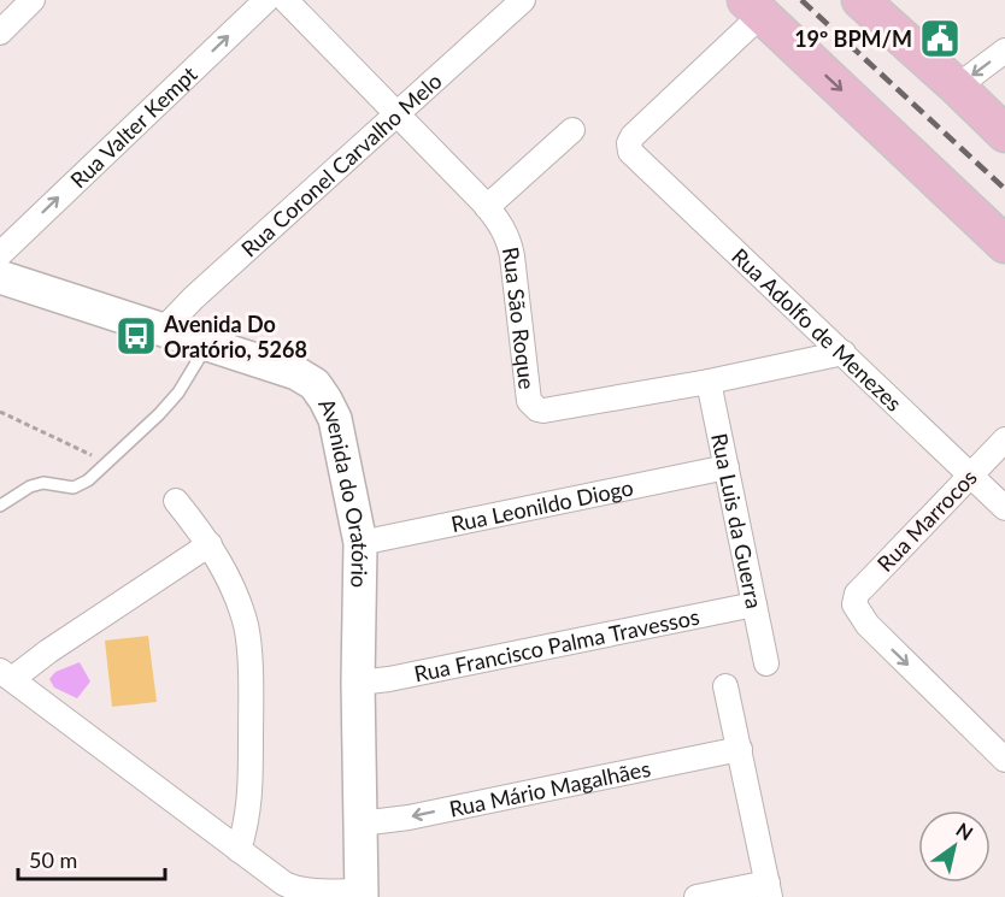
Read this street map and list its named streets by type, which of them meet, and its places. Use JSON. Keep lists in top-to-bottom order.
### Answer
{
  "streets": {
    "main road": ["Avenida do Oratório"],
    "street": [
      "Rua Valter Kempt",
      "Rua Coronel Carvalho Melo",
      "Rua São Roque",
      "Rua Adolfo de Menezes",
      "Rua Leonildo Diogo",
      "Rua Marrocos",
      "Rua Luis da Guerra",
      "Rua Francisco Palma Travessos",
      "Rua Mário Magalhães"
    ]
  },
  "crossings": [
    ["Rua Coronel Carvalho Melo", "Rua São Roque"],
    ["Rua Coronel Carvalho Melo", "Avenida do Oratório"],
    ["Rua São Roque", "Rua Adolfo de Menezes"],
    ["Rua São Roque", "Rua Luis da Guerra"],
    ["Rua Adolfo de Menezes", "Rua Marrocos"],
    ["Avenida do Oratório", "Rua Leonildo Diogo"],
    ["Avenida do Oratório", "Rua Francisco Palma Travessos"],
    ["Avenida do Oratório", "Rua Mário Magalhães"],
    ["Rua Leonildo Diogo", "Rua Luis da Guerra"],
    ["Rua Luis da Guerra", "Rua Francisco Palma Travessos"]
  ],
  "one_way": ["Rua Valter Kempt", "Rua Mário Magalhães"],
  "places": {
    "public building": ["19º BPM/M"],
    "bus stop": ["Avenida Do Oratório, 5268"]
  },
  "scale_bar": "50 m",
  "north": "top right"
}
